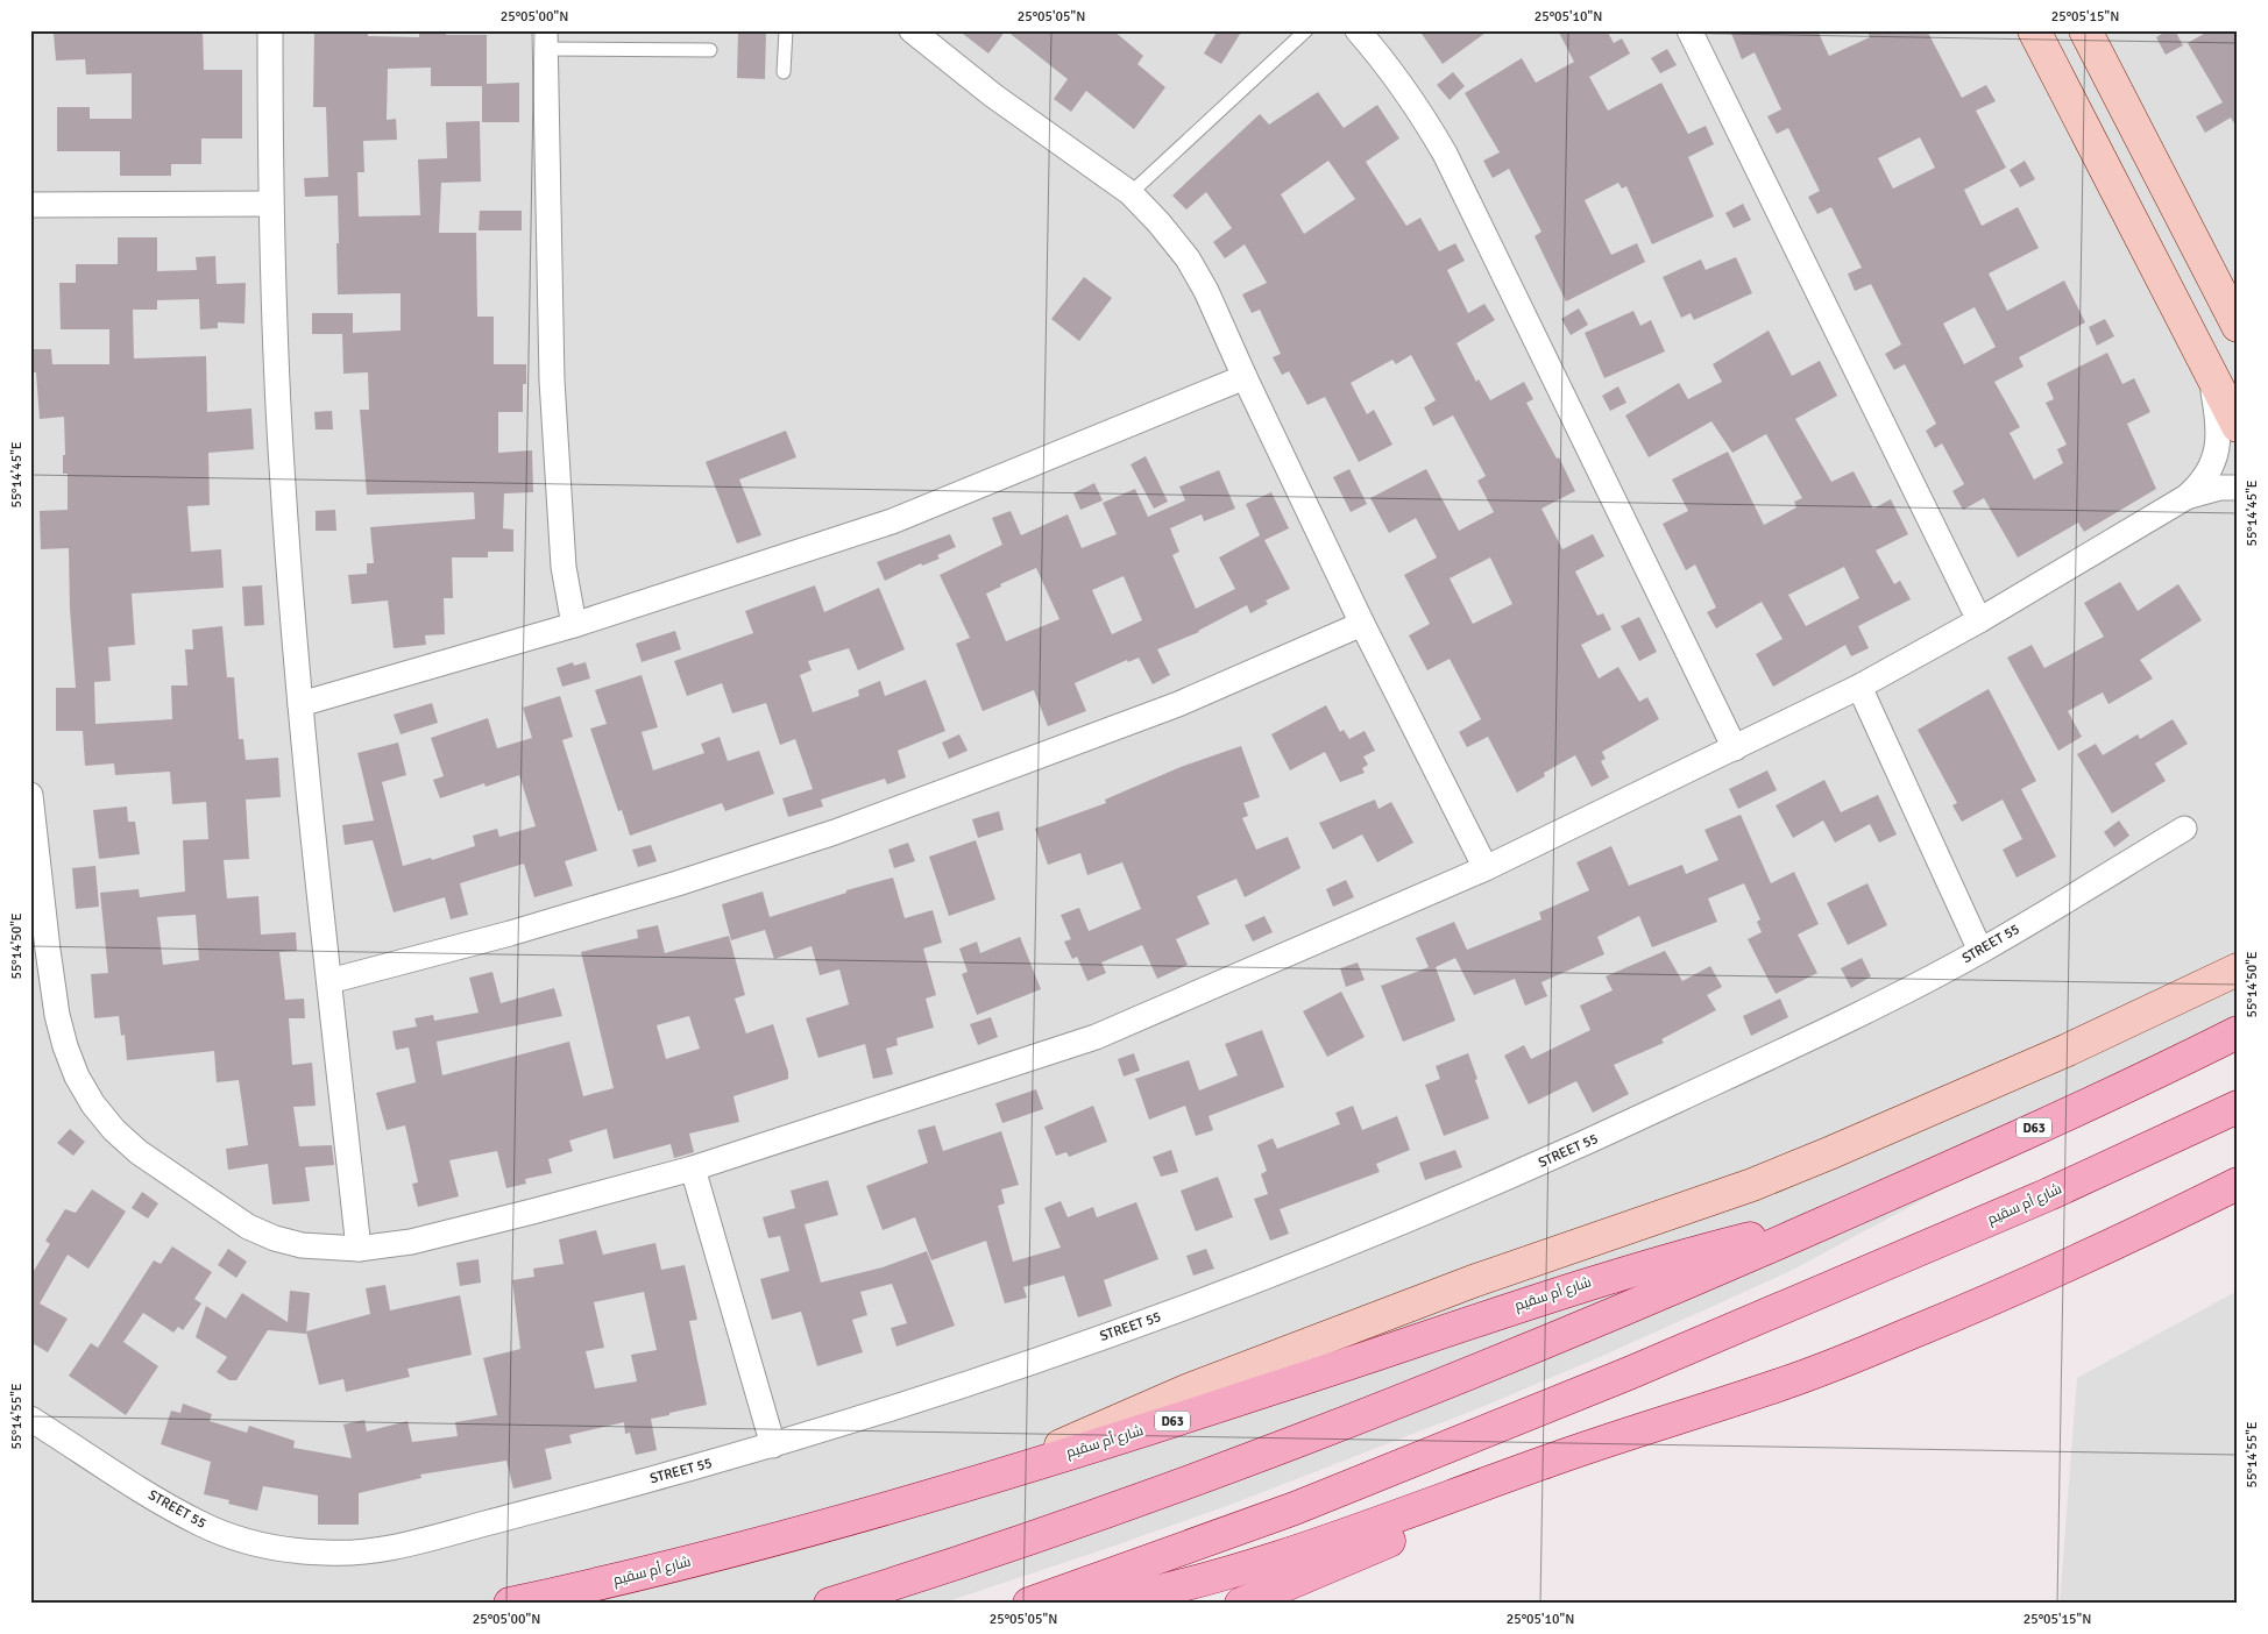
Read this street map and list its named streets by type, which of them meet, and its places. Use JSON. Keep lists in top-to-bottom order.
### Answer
{
  "streets": {
    "main road": ["D63", "شارع أم سقيم"],
    "street": ["STREET 55"]
  },
  "coordinates": [
    "25°05'00\"N",
    "25°05'05\"N",
    "25°05'10\"N",
    "25°05'15\"N",
    "55°14'45\"E",
    "55°14'50\"E",
    "55°14'55\"E"
  ]
}
